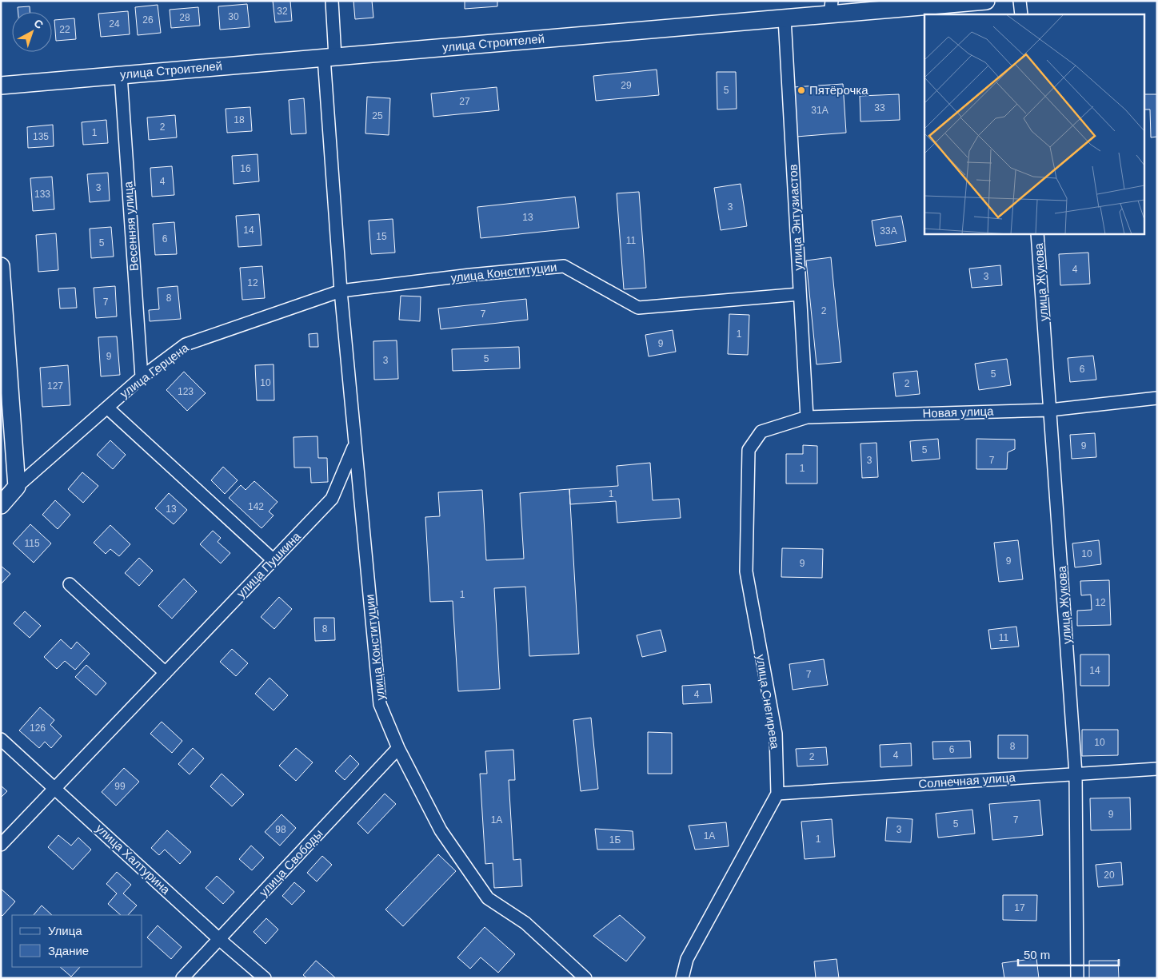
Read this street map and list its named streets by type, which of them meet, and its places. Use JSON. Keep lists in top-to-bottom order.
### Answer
{
  "streets": {
    "main road": ["улица Строителей", "улица Герцена"],
    "street": [
      "улица Энтузиастов",
      "Весенняя улица",
      "улица Конституции",
      "улица Жукова",
      "Новая улица",
      "улица Пушкина",
      "улица Снегирева",
      "Солнечная улица",
      "улица Халтурина",
      "улица Свободы"
    ]
  },
  "crossings": [
    ["улица Строителей", "улица Энтузиастов"],
    ["улица Строителей", "Весенняя улица"],
    ["улица Строителей", "улица Конституции"],
    ["улица Энтузиастов", "улица Конституции"],
    ["улица Энтузиастов", "Новая улица"],
    ["Весенняя улица", "улица Герцена"],
    ["улица Конституции", "улица Герцена"],
    ["улица Конституции", "улица Пушкина"],
    ["улица Конституции", "улица Свободы"],
    ["улица Жукова", "Новая улица"],
    ["улица Жукова", "Солнечная улица"],
    ["Новая улица", "улица Снегирева"],
    ["улица Пушкина", "улица Халтурина"],
    ["улица Снегирева", "Солнечная улица"],
    ["улица Халтурина", "улица Свободы"]
  ],
  "places": ["Пятёрочка"],
  "house_numbers": [
    "32",
    "30",
    "28",
    "26",
    "24",
    "22",
    "29",
    "5",
    "27",
    "33",
    "31А",
    "25",
    "18",
    "2",
    "1",
    "135",
    "16",
    "4",
    "3",
    "133",
    "3",
    "13",
    "14",
    "33А",
    "15",
    "6",
    "11",
    "5",
    "4",
    "3",
    "12",
    "8",
    "7",
    "2",
    "7",
    "1",
    "9",
    "9",
    "5",
    "3",
    "6",
    "5",
    "10",
    "2",
    "127",
    "123",
    "9",
    "5",
    "3",
    "7",
    "1",
    "1",
    "142",
    "13",
    "115",
    "10",
    "9",
    "9",
    "1",
    "12",
    "8",
    "11",
    "14",
    "7",
    "4",
    "126",
    "10",
    "8",
    "6",
    "4",
    "2",
    "99",
    "9",
    "1А",
    "7",
    "5",
    "98",
    "3",
    "1А",
    "1",
    "1Б",
    "20",
    "17"
  ],
  "legend": ["Улица", "Здание"],
  "scale_bar": "50 m",
  "north": "top right"
}
